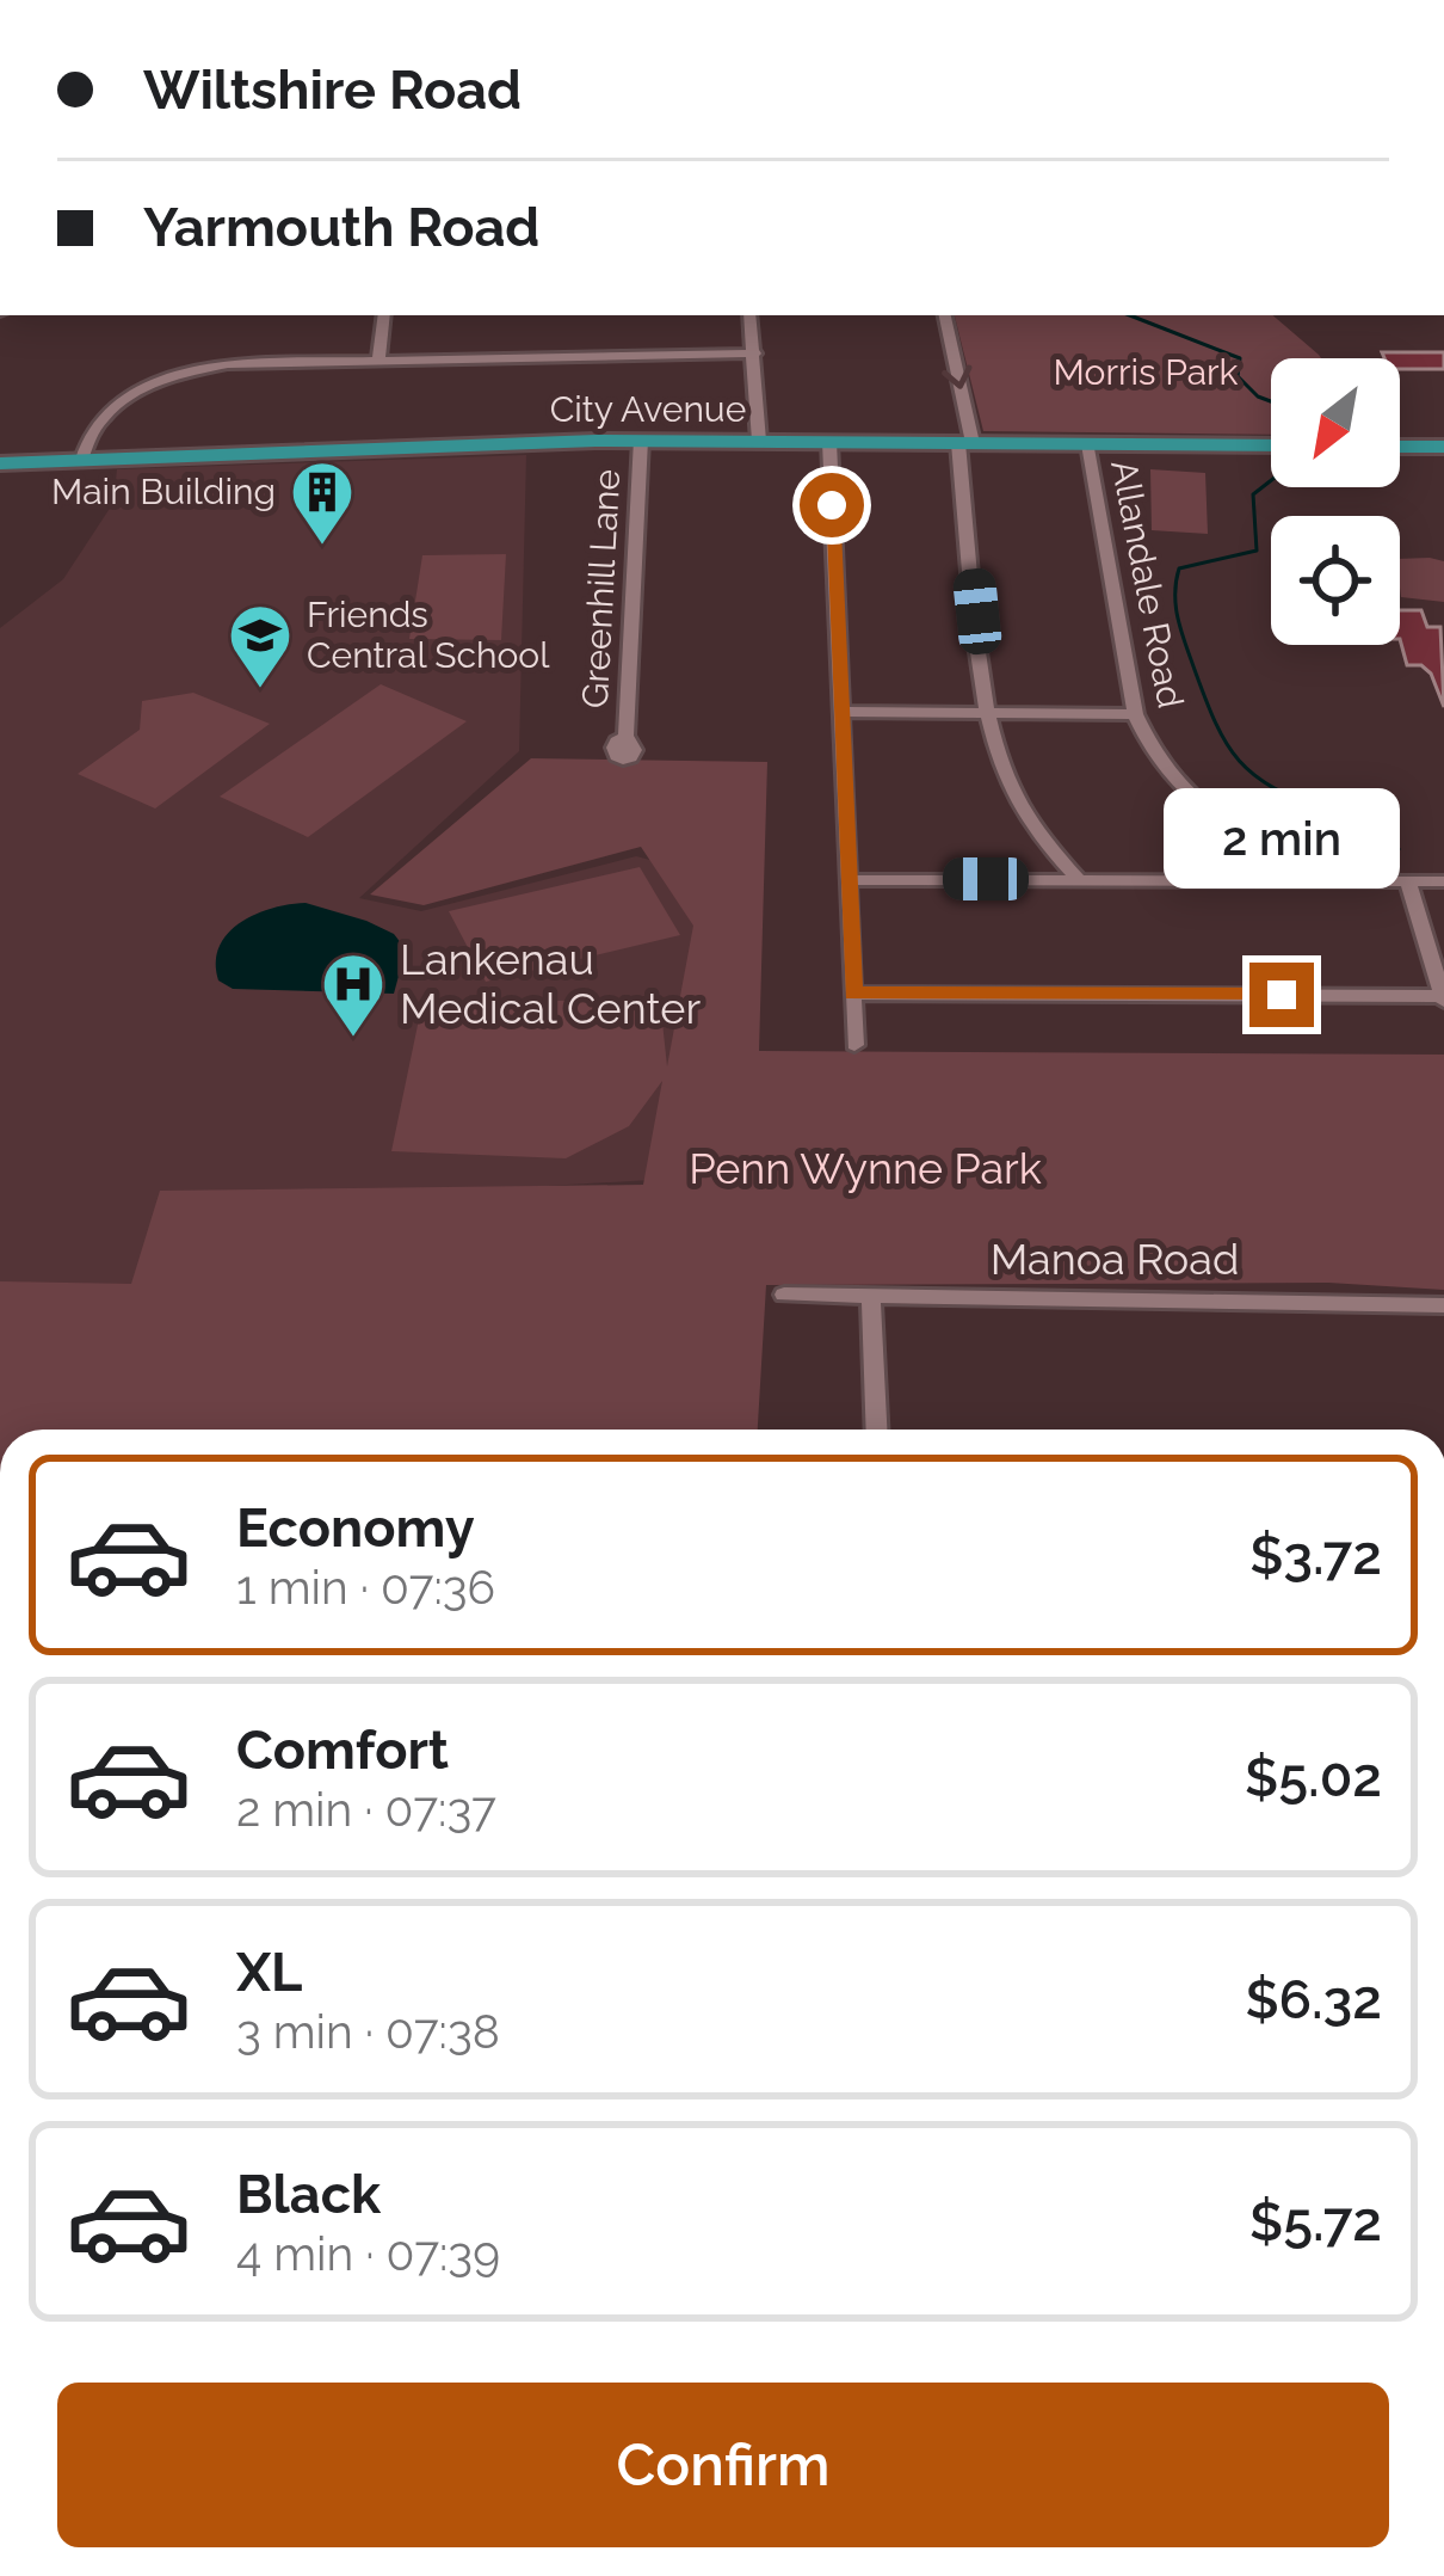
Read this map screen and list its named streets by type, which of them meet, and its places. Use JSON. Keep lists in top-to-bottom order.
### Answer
{
  "streets": {
    "highway": ["City Avenue"],
    "street": ["Allandale Road", "Greenhill Lane", "Manoa Road"]
  },
  "crossings": [
    ["City Avenue", "Allandale Road"],
    ["City Avenue", "Greenhill Lane"]
  ],
  "parks": ["Morris Park", "Penn Wynne Park"],
  "places": {
    "building": ["Main Building"],
    "school or university": ["Friends Central School"],
    "hospital": ["Lankenau Medical Center"]
  },
  "north": "bottom left",
  "page": {
    "banner": ["Wiltshire Road", "Yarmouth Road"],
    "bubble": "2 min",
    "list": [
      {
        "name": "Economy",
        "note": "1 min · 07:36",
        "value": "$3.72"
      },
      {
        "name": "Comfort",
        "note": "2 min · 07:37",
        "value": "$5.02"
      },
      {
        "name": "XL",
        "note": "3 min · 07:38",
        "value": "$6.32"
      },
      {
        "name": "Black",
        "note": "4 min · 07:39",
        "value": "$5.72"
      }
    ],
    "buttons": "Confirm"
  }
}
